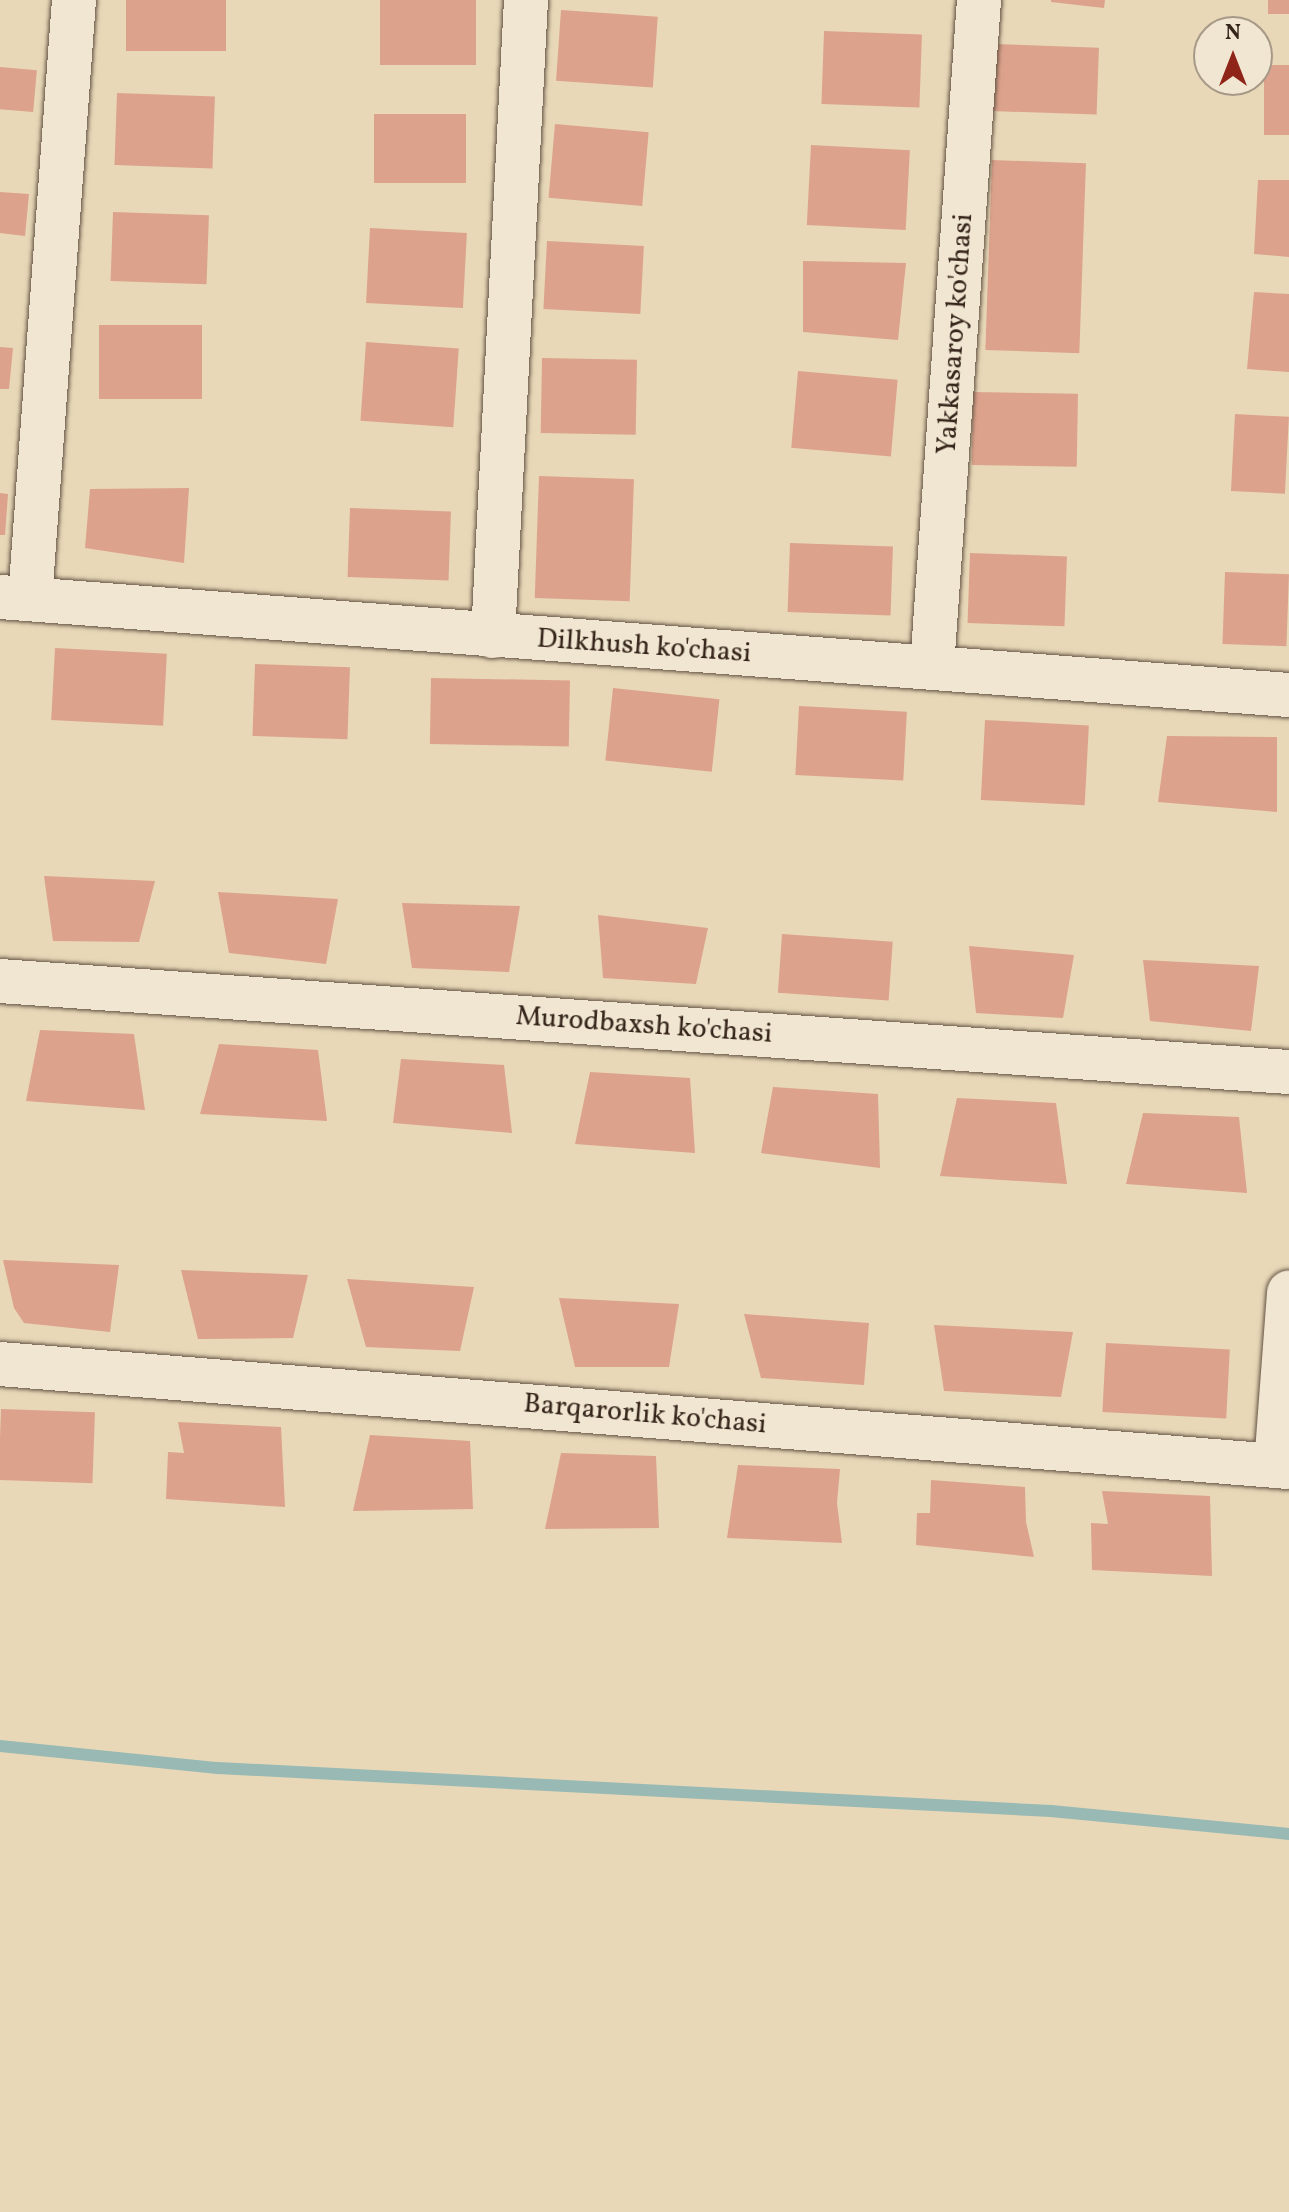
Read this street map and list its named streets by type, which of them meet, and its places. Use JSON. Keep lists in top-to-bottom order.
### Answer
{
  "streets": {
    "street": [
      "Yakkasaroy ko'chasi",
      "Dilkhush ko'chasi",
      "Murodbaxsh ko'chasi",
      "Barqarorlik ko'chasi"
    ]
  },
  "crossings": [
    ["Yakkasaroy ko'chasi", "Dilkhush ko'chasi"]
  ],
  "north": "top"
}
